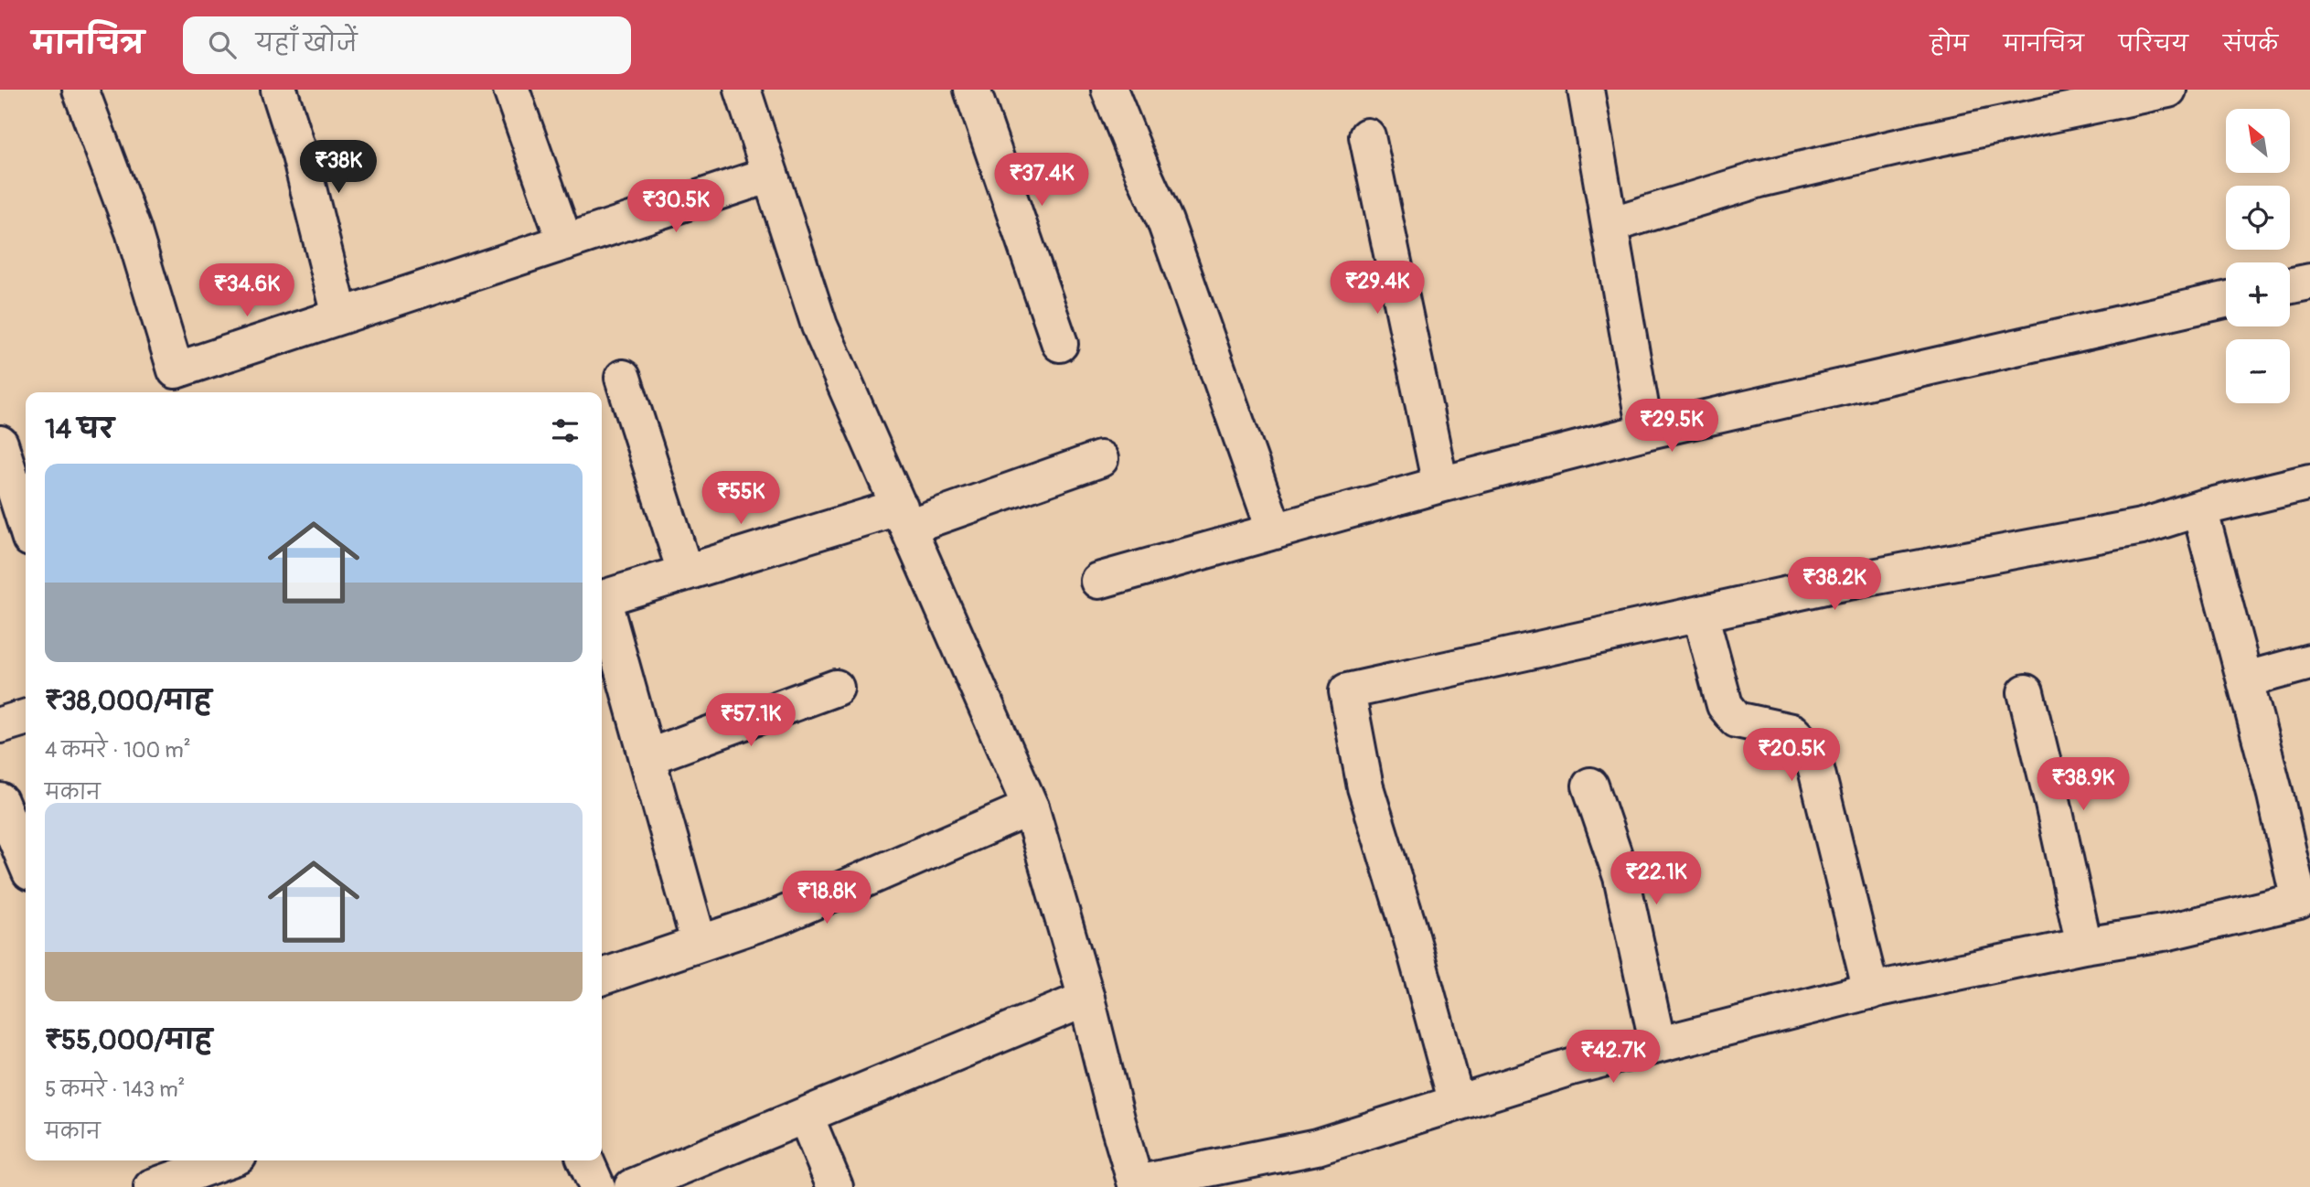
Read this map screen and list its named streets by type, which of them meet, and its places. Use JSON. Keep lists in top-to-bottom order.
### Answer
{
  "north": "top left",
  "page": {
    "header": "मानचित्र",
    "search": "यहाँ खोजें",
    "nav": [
      "होम",
      "मानचित्र",
      "परिचय",
      "संपर्क"
    ],
    "map_buttons": ["+", "−"],
    "price": [
      "₹38K",
      "₹37.4K",
      "₹30.5K",
      "₹29.4K",
      "₹34.6K",
      "₹29.5K",
      "₹55K",
      "₹38.2K",
      "₹57.1K",
      "₹20.5K",
      "₹38.9K",
      "₹22.1K",
      "₹18.8K",
      "₹42.7K"
    ],
    "heading": "14 घर",
    "list": [
      {
        "name": "₹38,000/माह",
        "note": "4 कमरे · 100 m² · मकान"
      },
      {
        "name": "₹55,000/माह",
        "note": "5 कमरे · 143 m² · मकान"
      }
    ]
  }
}
